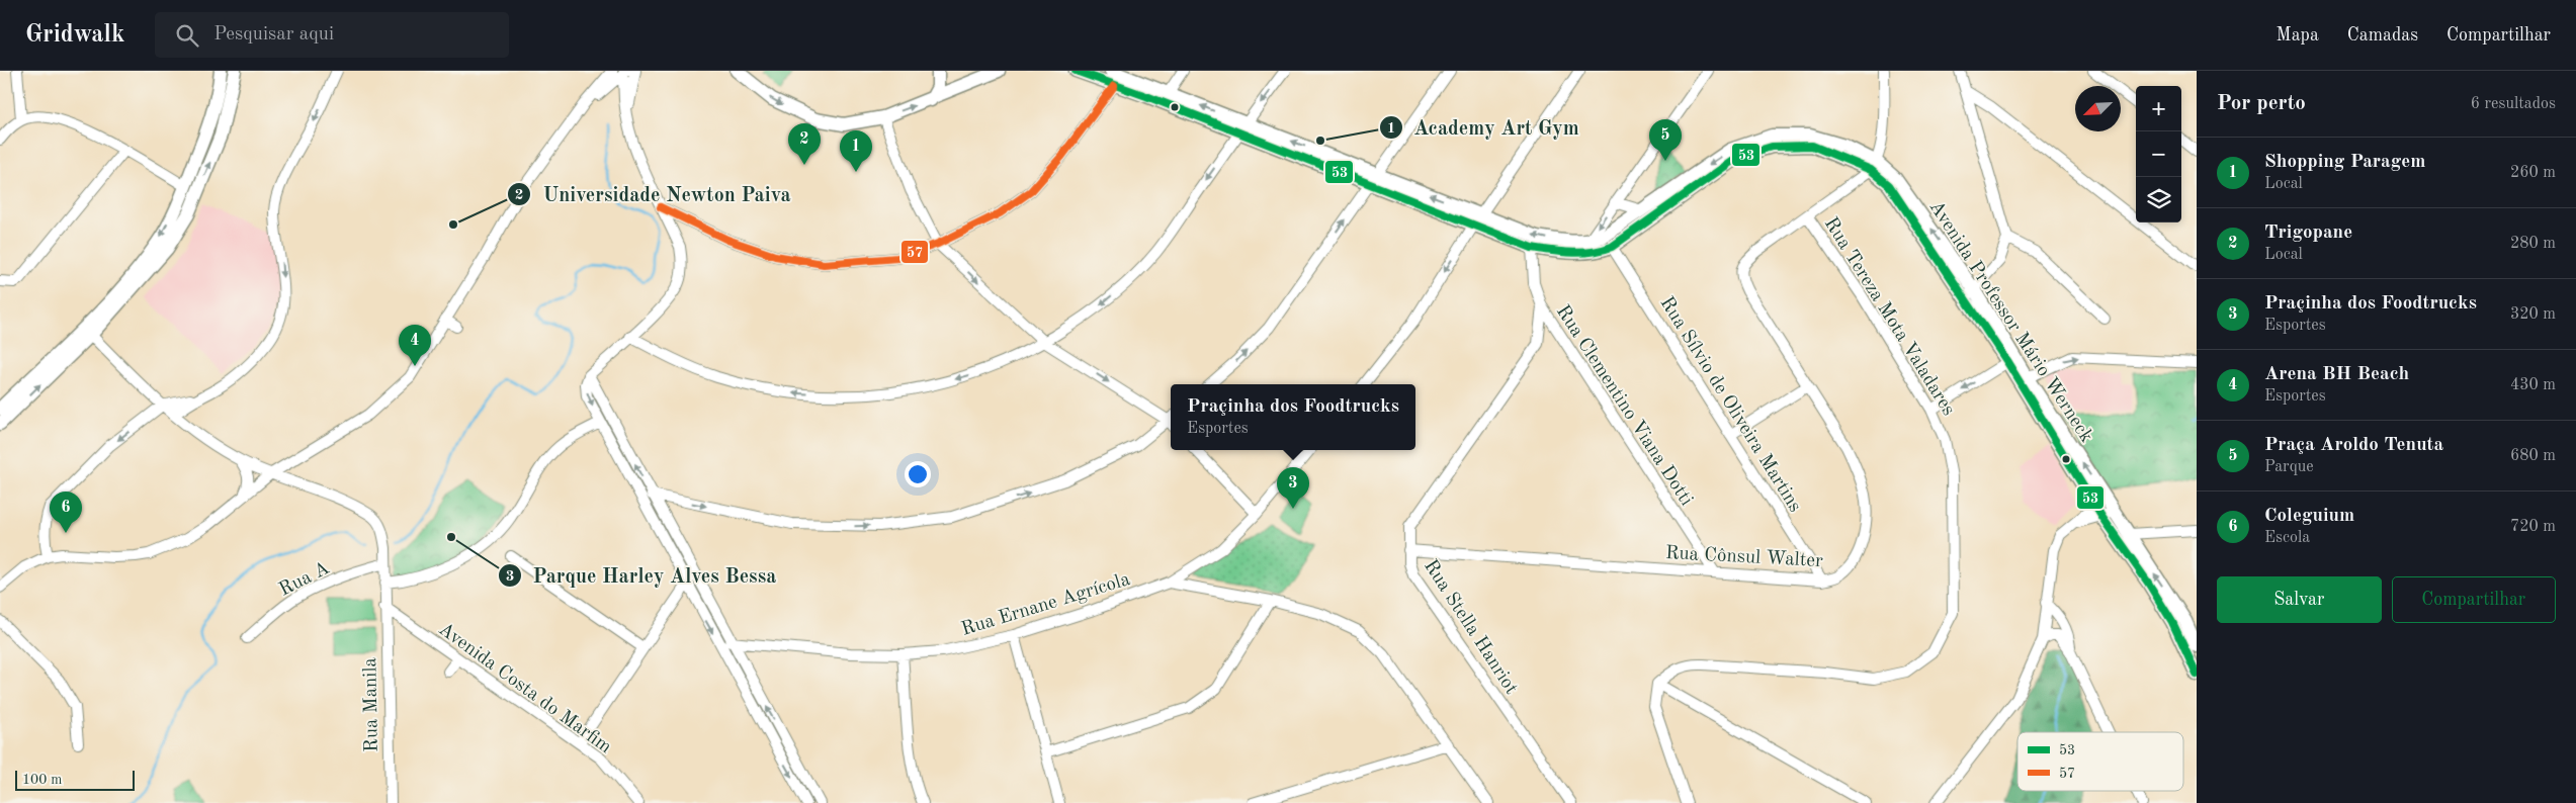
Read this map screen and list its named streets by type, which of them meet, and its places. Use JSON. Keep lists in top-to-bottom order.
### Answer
{
  "streets": {
    "main road": ["Avenida Professor Mário Werneck"],
    "street": [
      "Rua Tereza Mota Valadares",
      "Rua Sílvio de Oliveira Martins",
      "Rua Clementino Viana Dotti",
      "Rua Cônsul Walter",
      "Rua A",
      "Rua Ernane Agrícola",
      "Rua Stella Hanriot",
      "Avenida Costa do Marfim",
      "Rua Manila"
    ]
  },
  "crossings": [
    ["Rua Tereza Mota Valadares", "Rua Cônsul Walter"],
    ["Avenida Professor Mário Werneck", "Rua Sílvio de Oliveira Martins"],
    ["Avenida Professor Mário Werneck", "Rua Clementino Viana Dotti"],
    ["Avenida Professor Mário Werneck", "Rua Cônsul Walter"],
    ["Rua Sílvio de Oliveira Martins", "Rua Cônsul Walter"],
    ["Rua Clementino Viana Dotti", "Rua Cônsul Walter"],
    ["Rua Clementino Viana Dotti", "Rua Stella Hanriot"],
    ["Rua Cônsul Walter", "Rua Stella Hanriot"],
    ["Rua A", "Rua Manila"],
    ["Avenida Costa do Marfim", "Rua Manila"]
  ],
  "places": ["Academy Art Gym", "Universidade Newton Paiva", "Parque Harley Alves Bessa"],
  "lines": ["transit line 53", "transit line 57"],
  "legend": ["53", "57"],
  "scale_bar": "100 m",
  "north": "bottom left",
  "page": {
    "header": "Gridwalk",
    "search": "Pesquisar aqui",
    "nav": ["Mapa", "Camadas", "Compartilhar"],
    "heading": ["Por perto", "6 resultados"],
    "map_buttons": ["+", "−"],
    "pins": [
      "5",
      "2",
      "1",
      "4",
      "3",
      "6"
    ],
    "list": [
      {
        "mark": "1",
        "name": "Shopping Paragem",
        "note": "Local",
        "value": "260 m"
      },
      {
        "mark": "2",
        "name": "Trigopane",
        "note": "Local",
        "value": "280 m"
      },
      {
        "mark": "3",
        "name": "Praçinha dos Foodtrucks",
        "note": "Esportes",
        "value": "320 m"
      },
      {
        "mark": "4",
        "name": "Arena BH Beach",
        "note": "Esportes",
        "value": "430 m"
      },
      {
        "mark": "5",
        "name": "Praça Aroldo Tenuta",
        "note": "Parque",
        "value": "680 m"
      },
      {
        "mark": "6",
        "name": "Coleguium",
        "note": "Escola",
        "value": "720 m"
      }
    ],
    "popup": ["Praçinha dos Foodtrucks", "Esportes"],
    "buttons": ["Salvar", "Compartilhar"],
    "scale": "100 m"
  }
}
